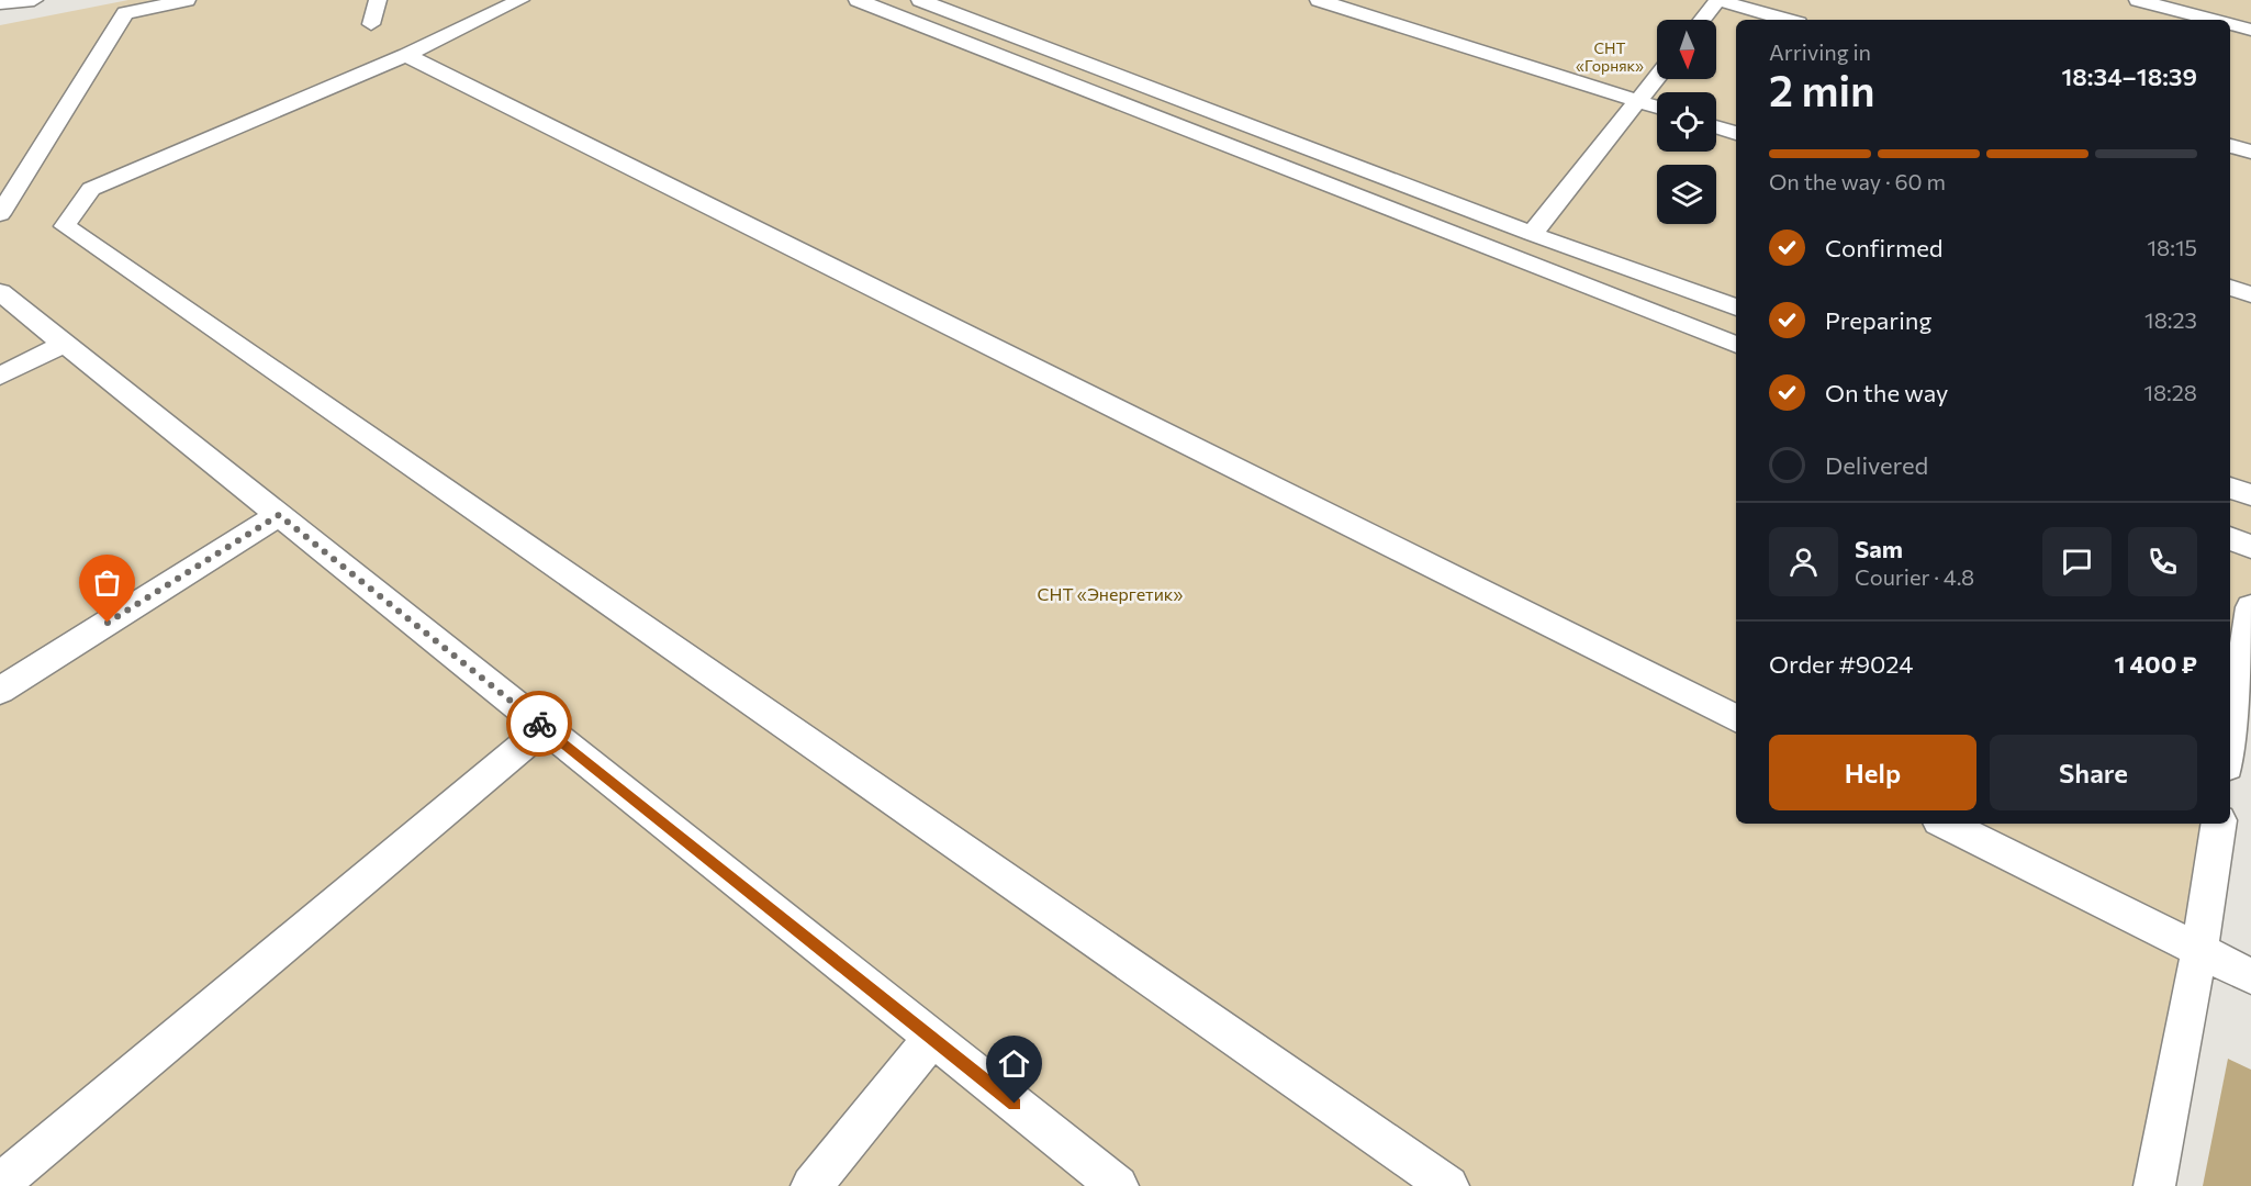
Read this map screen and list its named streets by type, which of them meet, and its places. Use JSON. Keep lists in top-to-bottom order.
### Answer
{
  "parks": ["СНТ «Горняк»", "СНТ «Энергетик»"],
  "north": "bottom",
  "page": {
    "heading": ["2 min", "Arriving in", "18:34–18:39"],
    "panel": [
      "Sam",
      "Courier · 4.8",
      "Order #9024",
      "1 400 ₽"
    ],
    "bar": "On the way · 60 m",
    "list": [
      ["Confirmed", "18:15"],
      ["Preparing", "18:23"],
      ["On the way", "18:28"],
      "Delivered"
    ],
    "buttons": ["Help", "Share"]
  }
}
